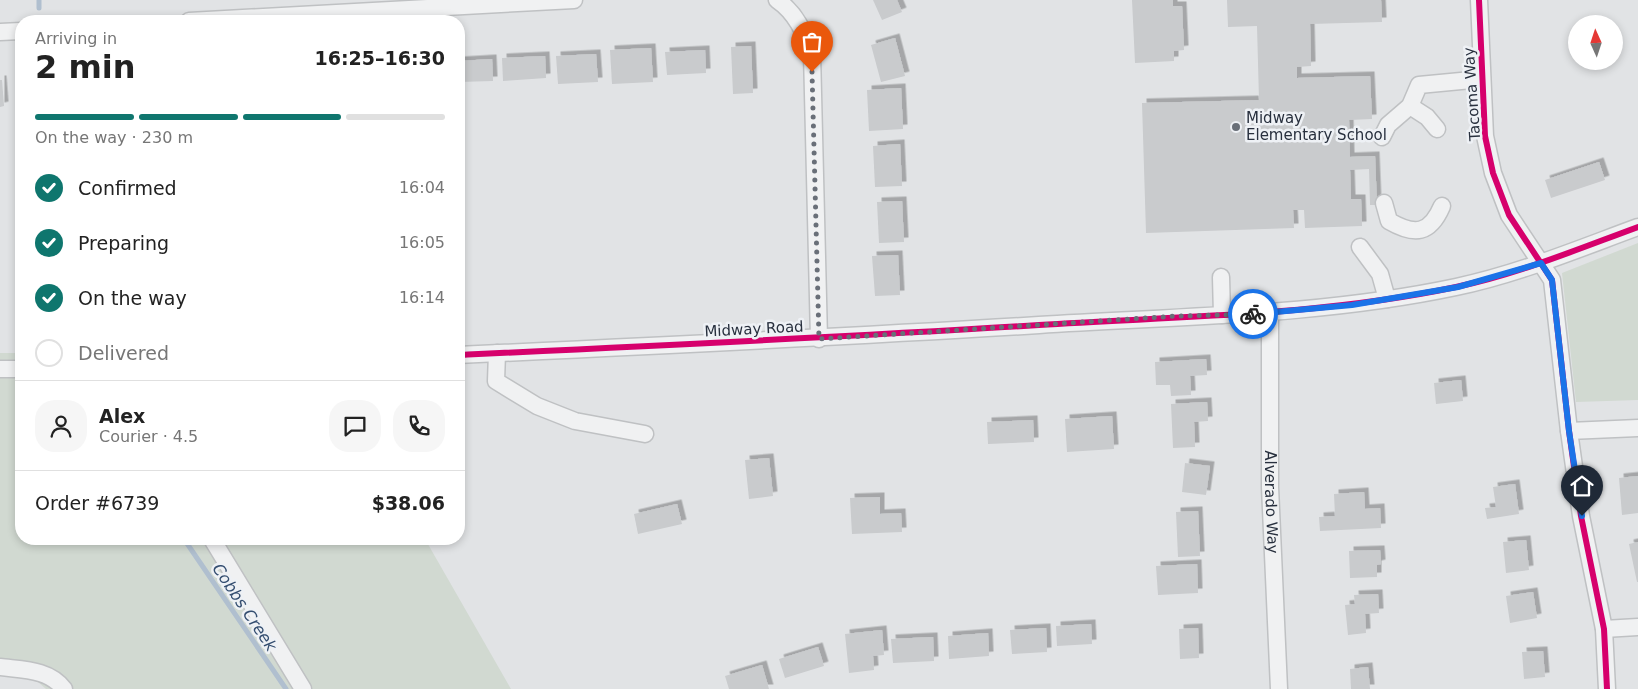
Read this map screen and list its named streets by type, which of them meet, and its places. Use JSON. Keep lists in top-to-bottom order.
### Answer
{
  "streets": {
    "street": ["Tacoma Way", "Midway Road", "Alverado Way"]
  },
  "crossings": [
    ["Tacoma Way", "Midway Road"],
    ["Midway Road", "Alverado Way"]
  ],
  "water": ["Cobbs Creek"],
  "places": ["Midway Elementary School"],
  "north": "top",
  "page": {
    "heading": ["2 min", "Arriving in", "16:25–16:30"],
    "panel": [
      "Alex",
      "Courier · 4.5",
      "Order #6739",
      "$38.06"
    ],
    "bar": "On the way · 230 m",
    "list": [
      ["Confirmed", "16:04"],
      ["Preparing", "16:05"],
      ["On the way", "16:14"],
      "Delivered"
    ]
  }
}
